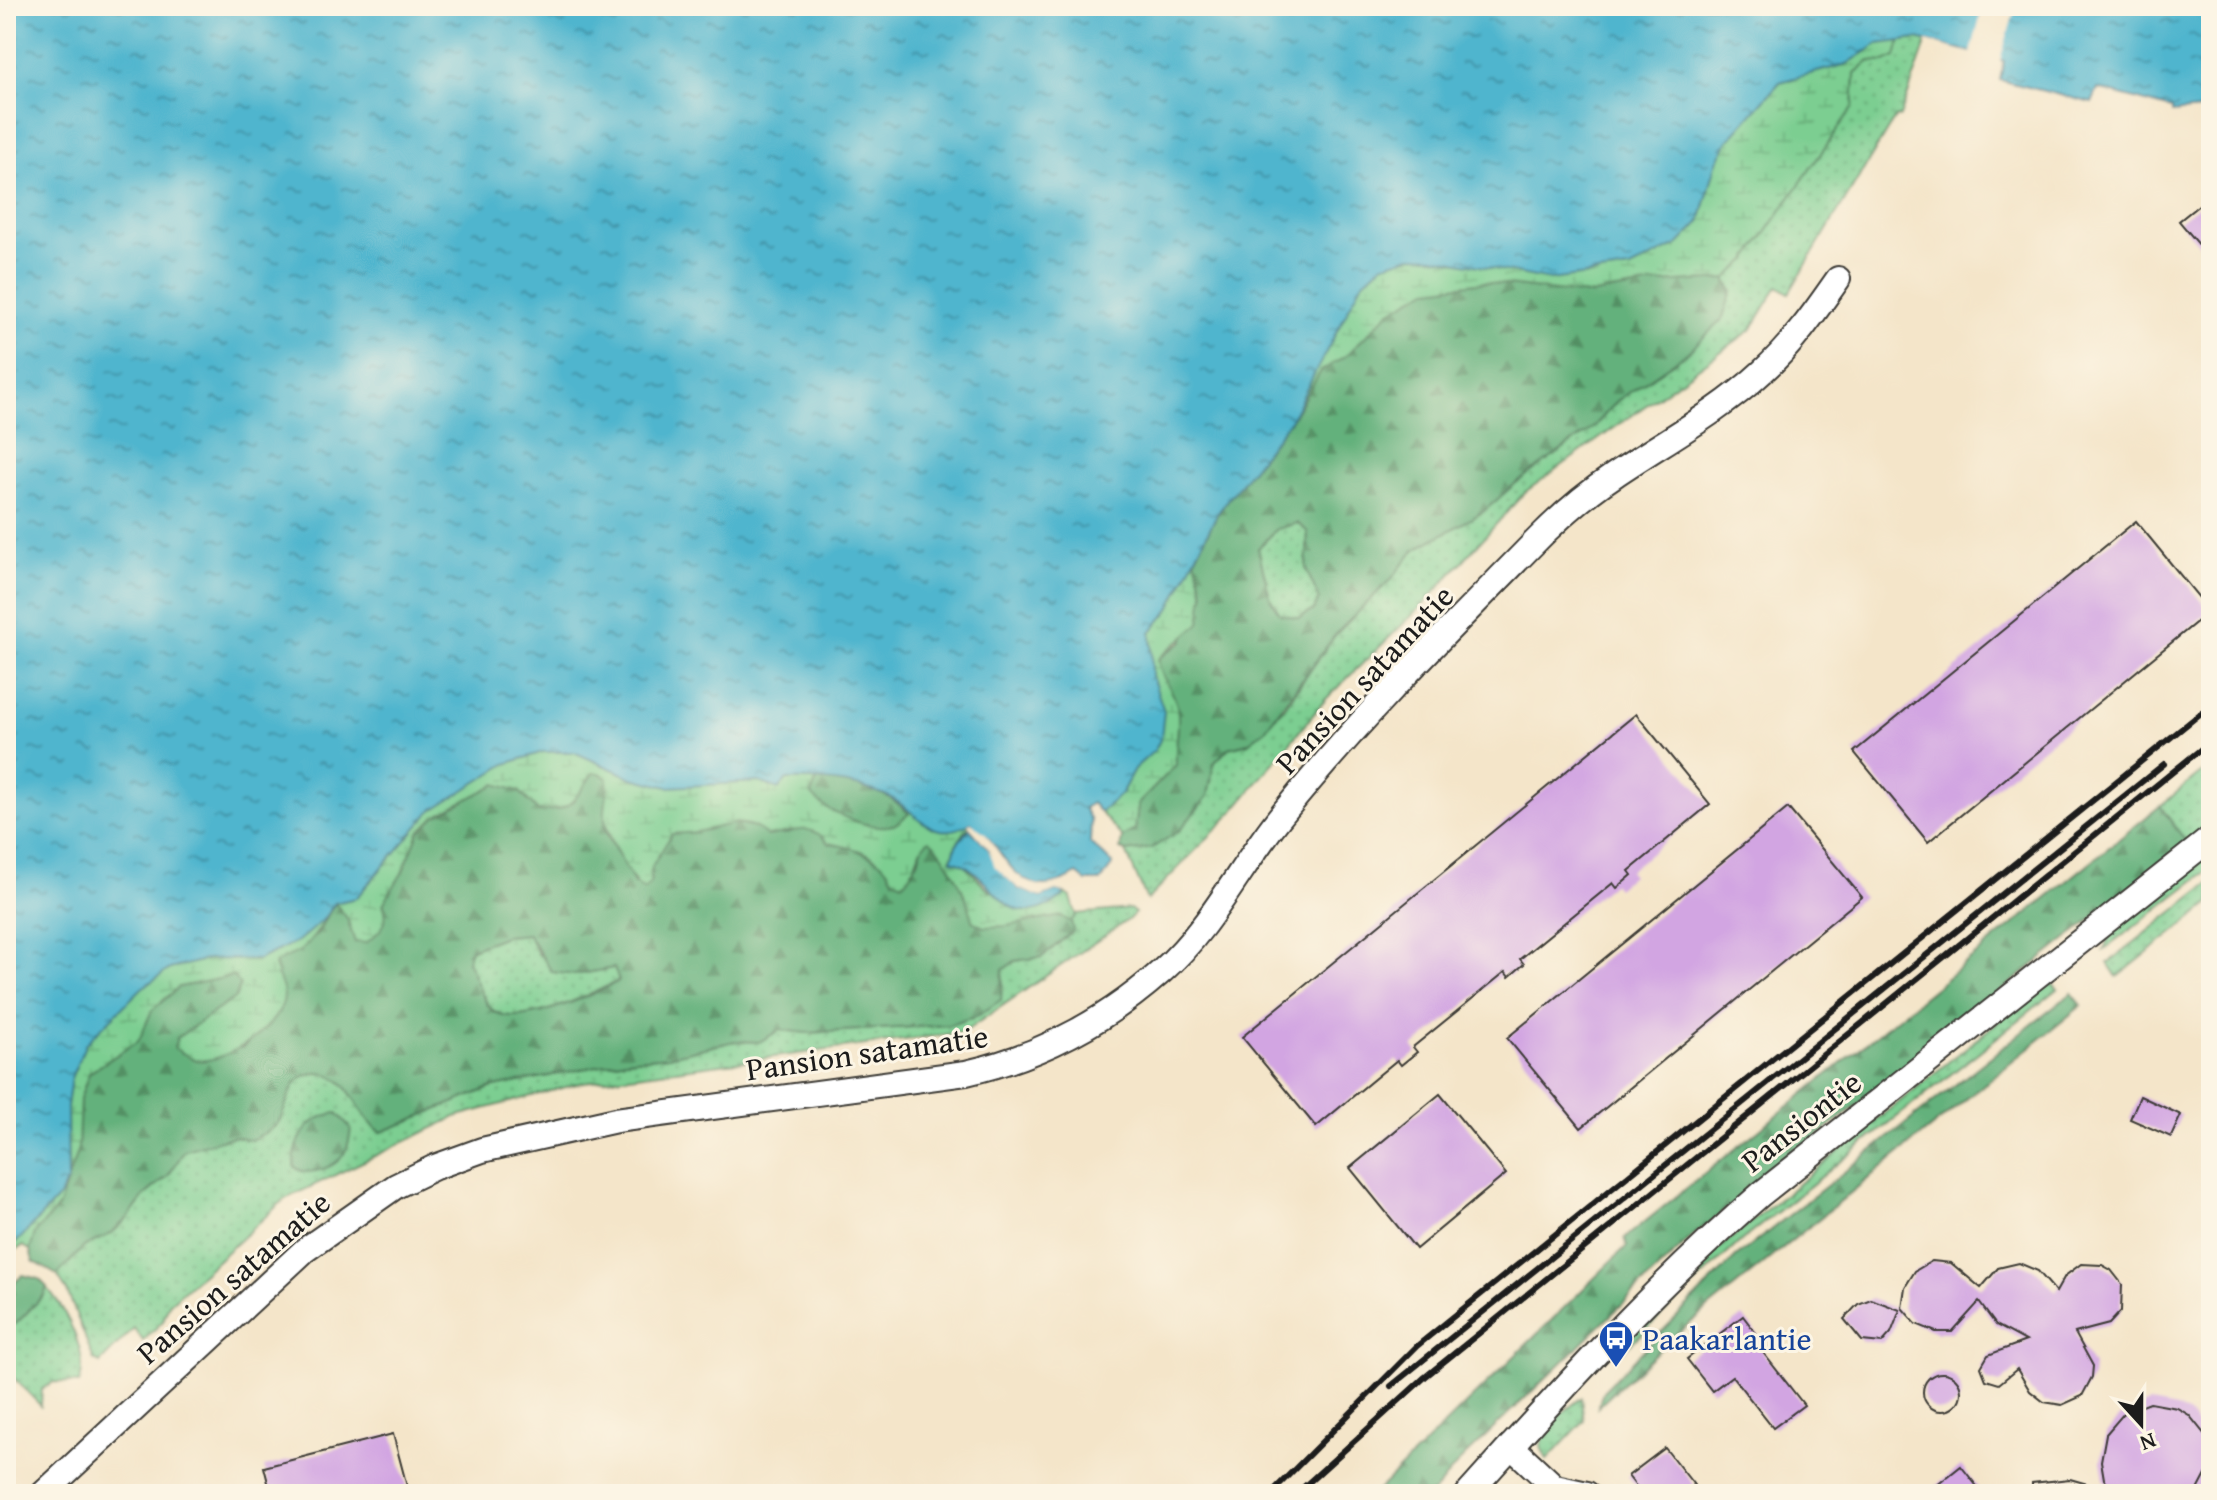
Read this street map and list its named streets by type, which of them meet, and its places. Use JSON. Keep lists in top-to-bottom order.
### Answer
{
  "streets": {
    "street": ["Pansion satamatie", "Pansiontie"]
  },
  "places": {
    "bus stop": ["Paakarlantie"]
  },
  "north": "bottom"
}
